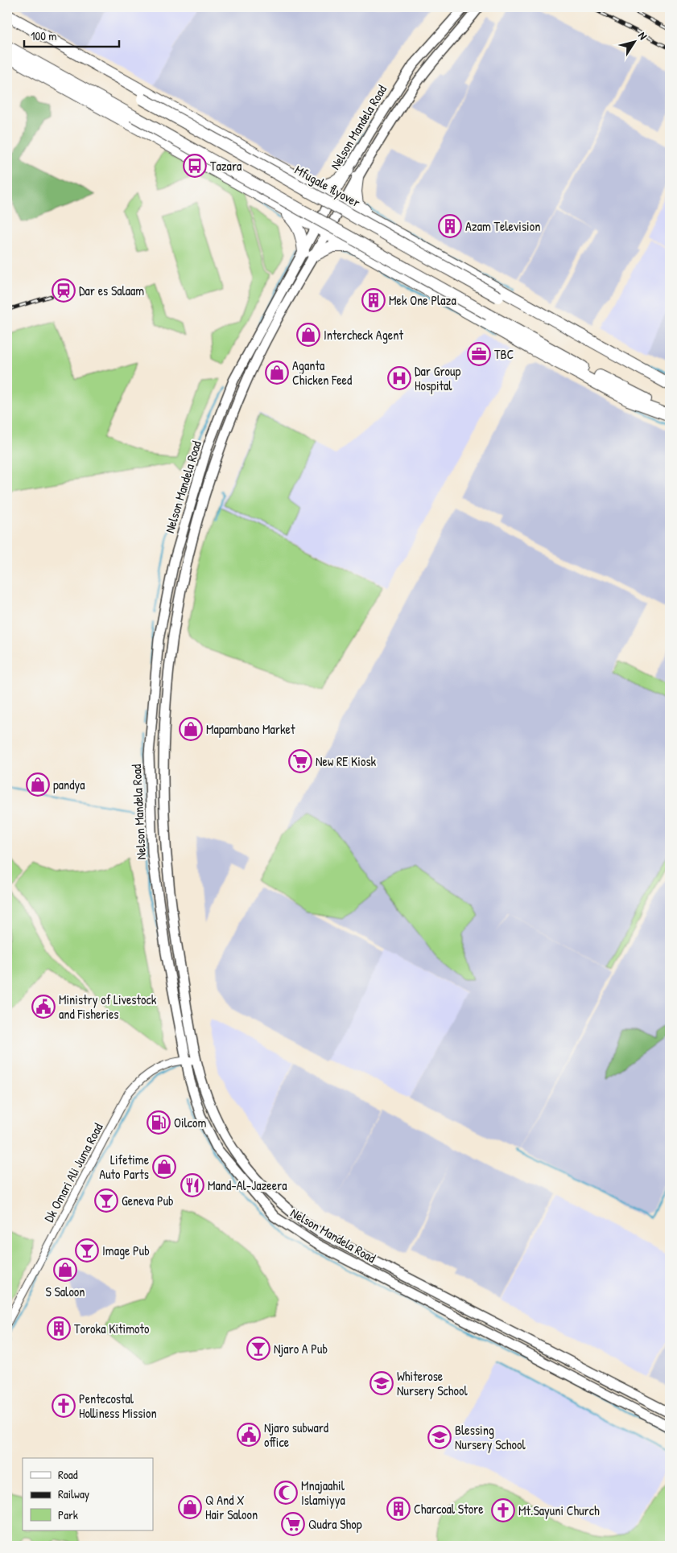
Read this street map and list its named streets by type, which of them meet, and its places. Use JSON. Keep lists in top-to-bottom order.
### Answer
{
  "streets": {
    "highway": ["Mfugale flyover"],
    "main road": ["Nelson Mandela Road"],
    "street": ["Dk Omari Ali Juma Road"]
  },
  "crossings": [
    ["Nelson Mandela Road", "Dk Omari Ali Juma Road"]
  ],
  "places": {
    "bus stop": ["Tazara"],
    "building": [
      "Azam Television",
      "Mek One Plaza",
      "Toroka Kitimoto",
      "Charcoal Store"
    ],
    "station": ["Dar es Salaam"],
    "shop": [
      "Intercheck Agent",
      "Aganta Chicken Feed",
      "Mapambano Market",
      "pandya",
      "Lifetime Auto Parts",
      "S Saloon",
      "Q And X Hair Saloon"
    ],
    "office": ["TBC"],
    "hospital": ["Dar Group Hospital"],
    "supermarket": ["New RE Kiosk", "Qudra Shop"],
    "public building": ["Ministry of Livestock and Fisheries", "Njaro subward office"],
    "fuel station": ["Oilcom"],
    "restaurant": ["Mand-Al-Jazeera"],
    "bar": ["Geneva Pub", "Image Pub", "Njaro A Pub"],
    "school or university": ["Whiterose Nursery School", "Blessing Nursery School"],
    "church": ["Pentecostal Holliness Mission", "Mt.Sayuni Church"],
    "mosque": ["Mnajaahil Islamiyya"]
  },
  "legend": ["Road", "Railway", "Park"],
  "scale_bar": "100 m",
  "north": "top right"
}
